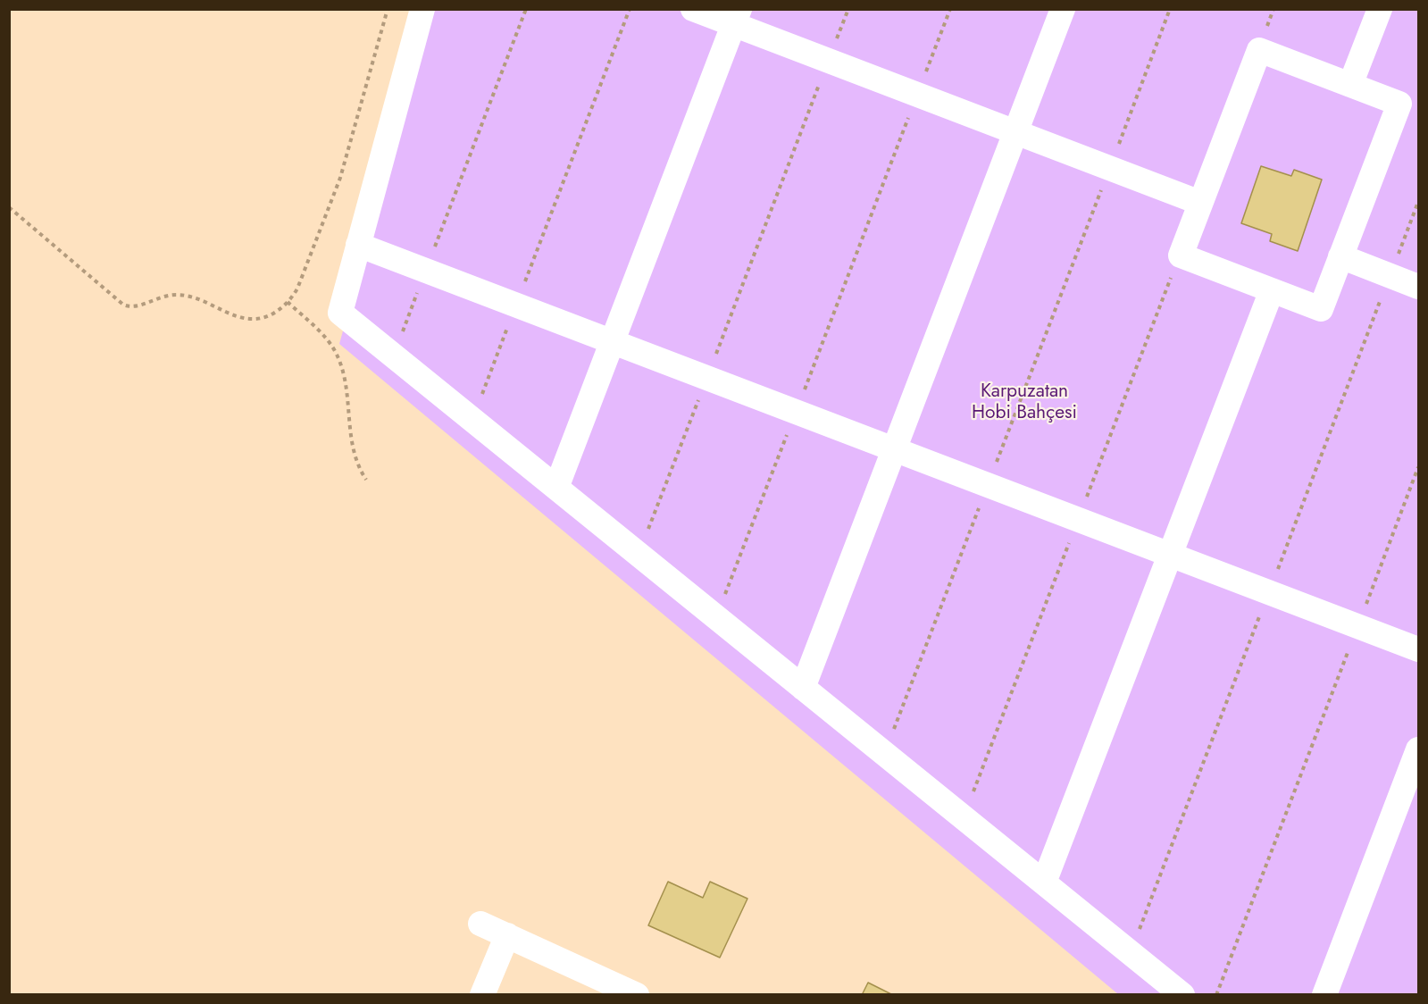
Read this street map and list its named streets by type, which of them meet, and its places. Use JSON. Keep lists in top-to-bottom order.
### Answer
{
  "parks": ["Karpuzatan Hobi Bahçesi"]
}
